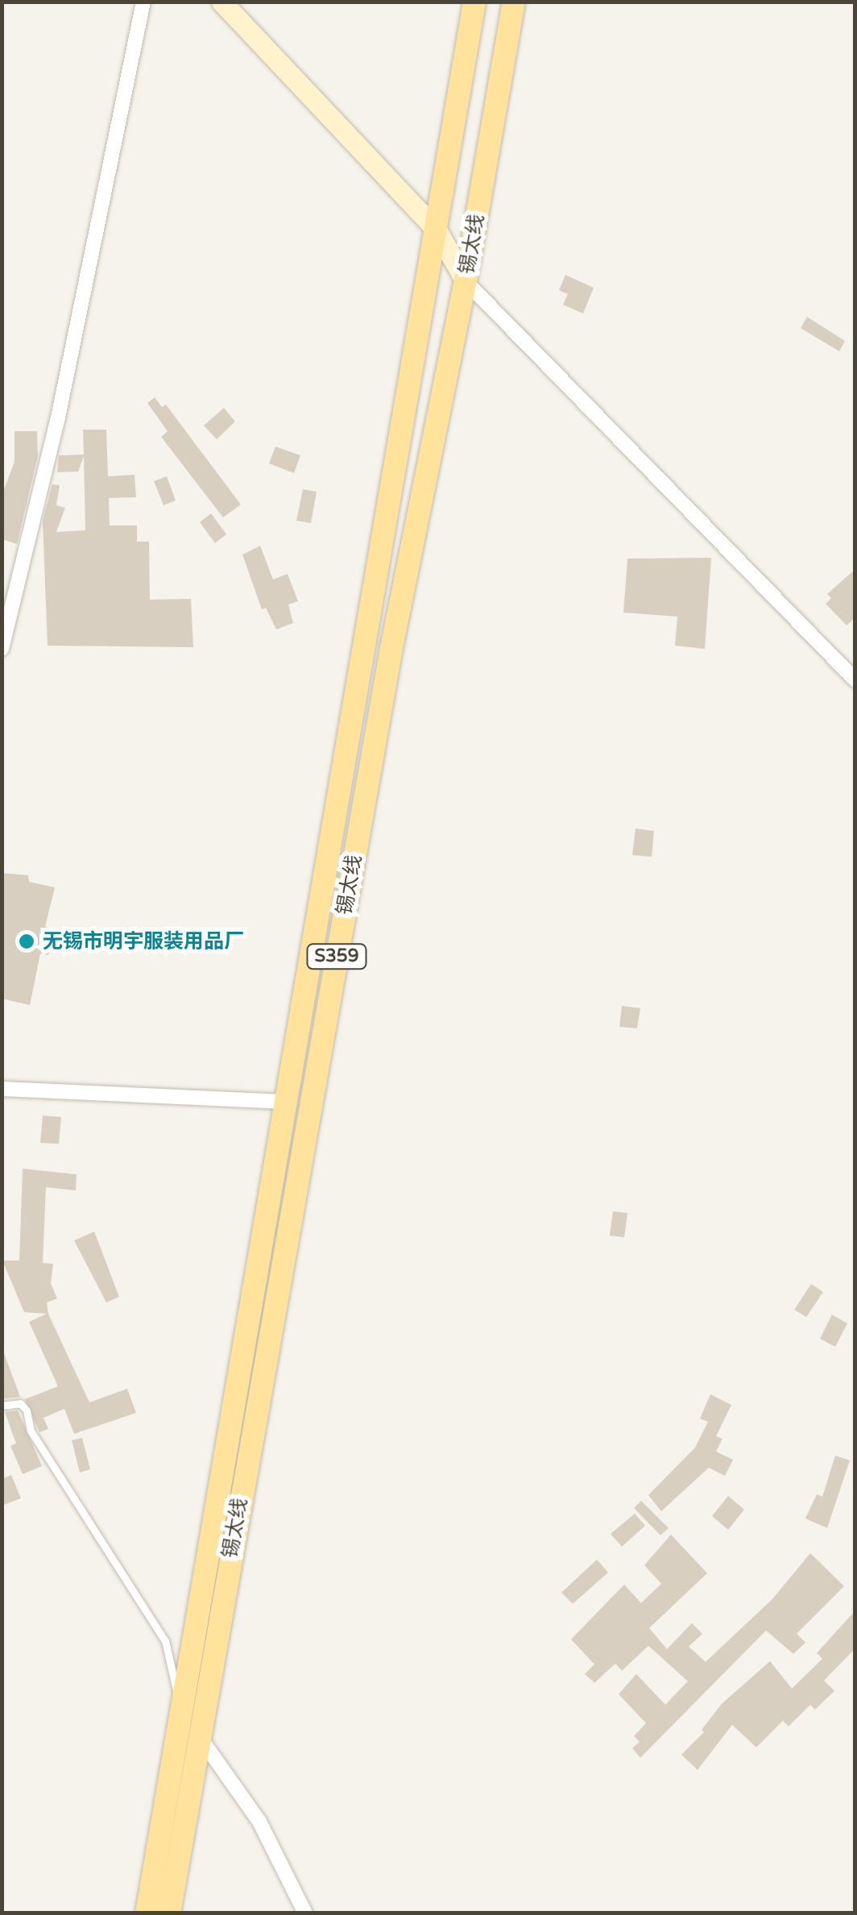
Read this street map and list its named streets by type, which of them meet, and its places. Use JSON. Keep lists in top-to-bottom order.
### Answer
{
  "streets": {
    "main road": ["锡太线", "S359"]
  },
  "places": ["无锡市明宇服装用品厂"]
}
